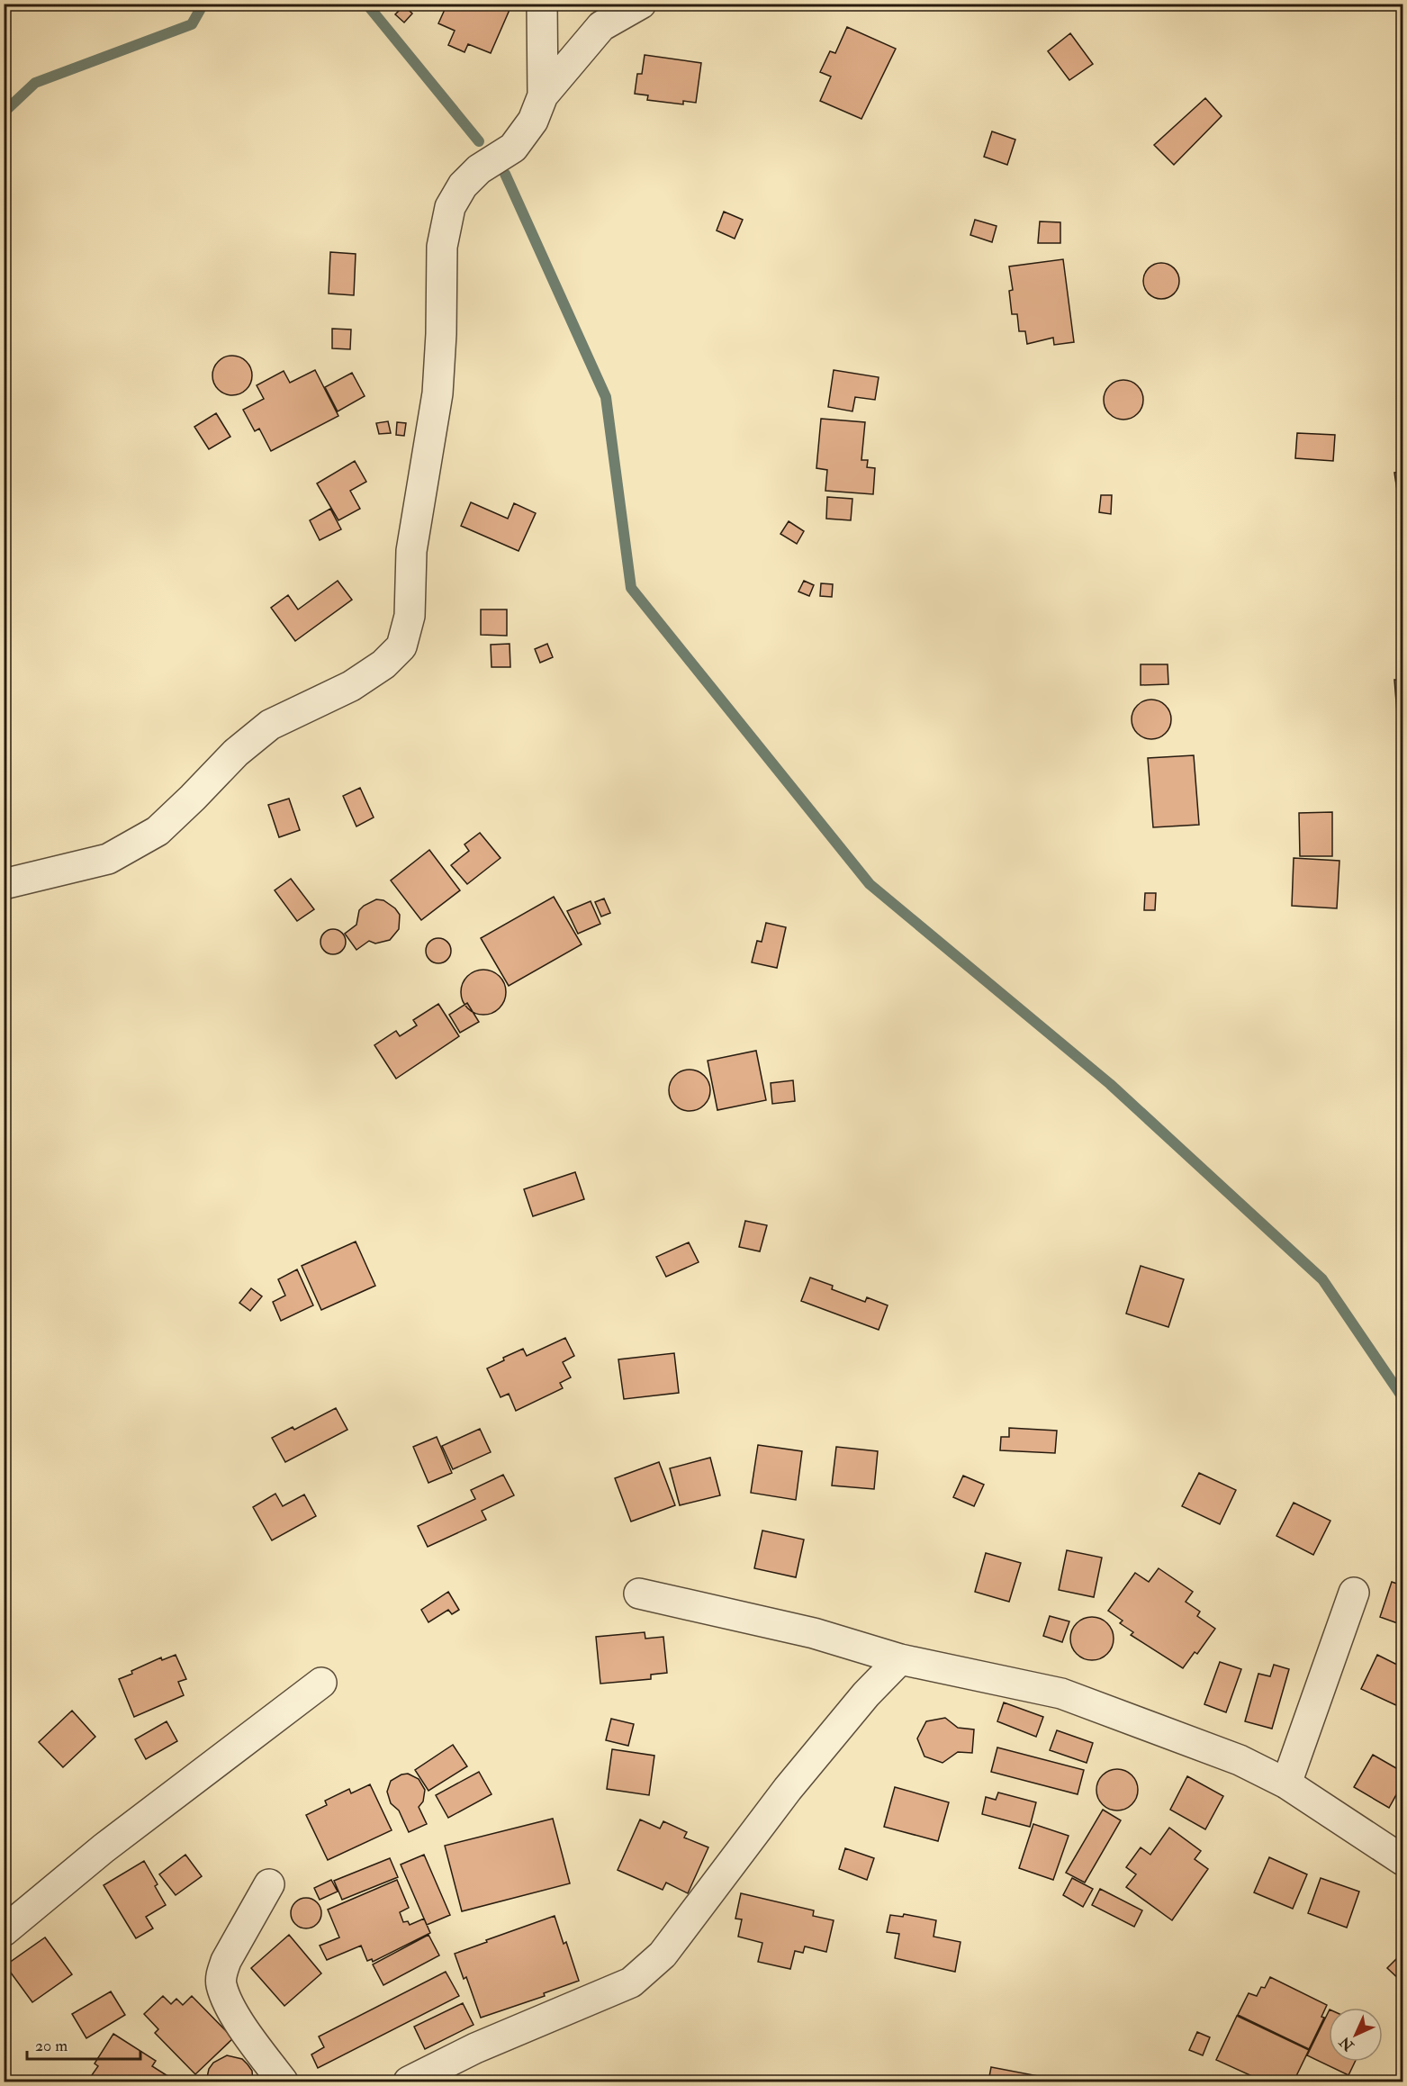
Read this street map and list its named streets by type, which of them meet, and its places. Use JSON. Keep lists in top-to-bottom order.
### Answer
{
  "scale_bar": "20 m",
  "north": "bottom left"
}
